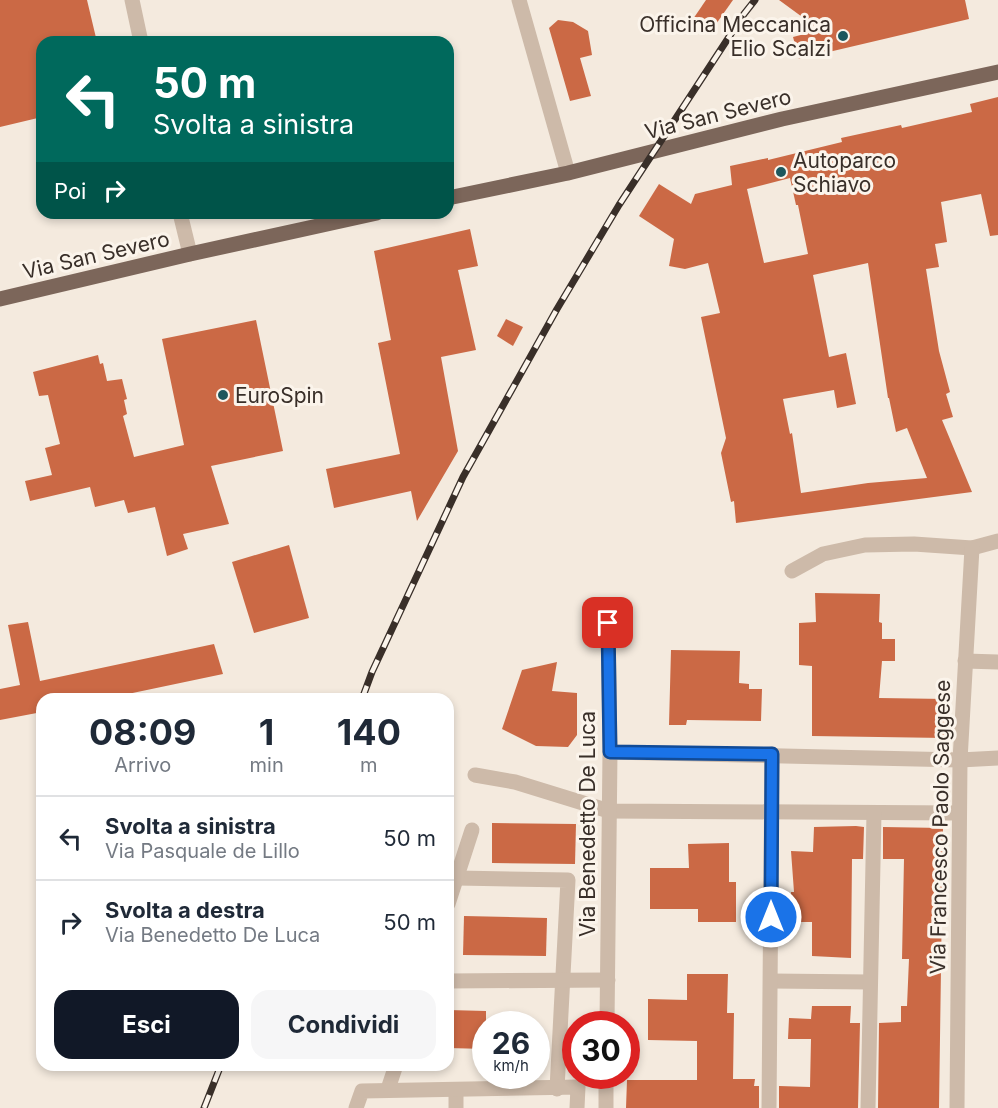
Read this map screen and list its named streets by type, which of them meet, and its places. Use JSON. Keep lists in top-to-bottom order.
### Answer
{
  "streets": {
    "main road": ["Via San Severo"],
    "street": ["Via Benedetto De Luca", "Via Francesco Paolo Saggese"]
  },
  "places": ["Officina Meccanica Elio Scalzi", "Autoparco Schiavo", "EuroSpin"],
  "page": {
    "turn": ["50 m", "Svolta a sinistra"],
    "then": "Poi",
    "eta": [
      "08:09",
      "Arrivo",
      "1",
      "min",
      "140",
      "m"
    ],
    "list": [
      {
        "name": "Svolta a sinistra",
        "note": "Via Pasquale de Lillo",
        "value": "50 m"
      },
      {
        "name": "Svolta a destra",
        "note": "Via Benedetto De Luca",
        "value": "50 m"
      }
    ],
    "buttons": ["Esci", "Condividi"],
    "speed": "26 km/h",
    "limit": "30"
  }
}
